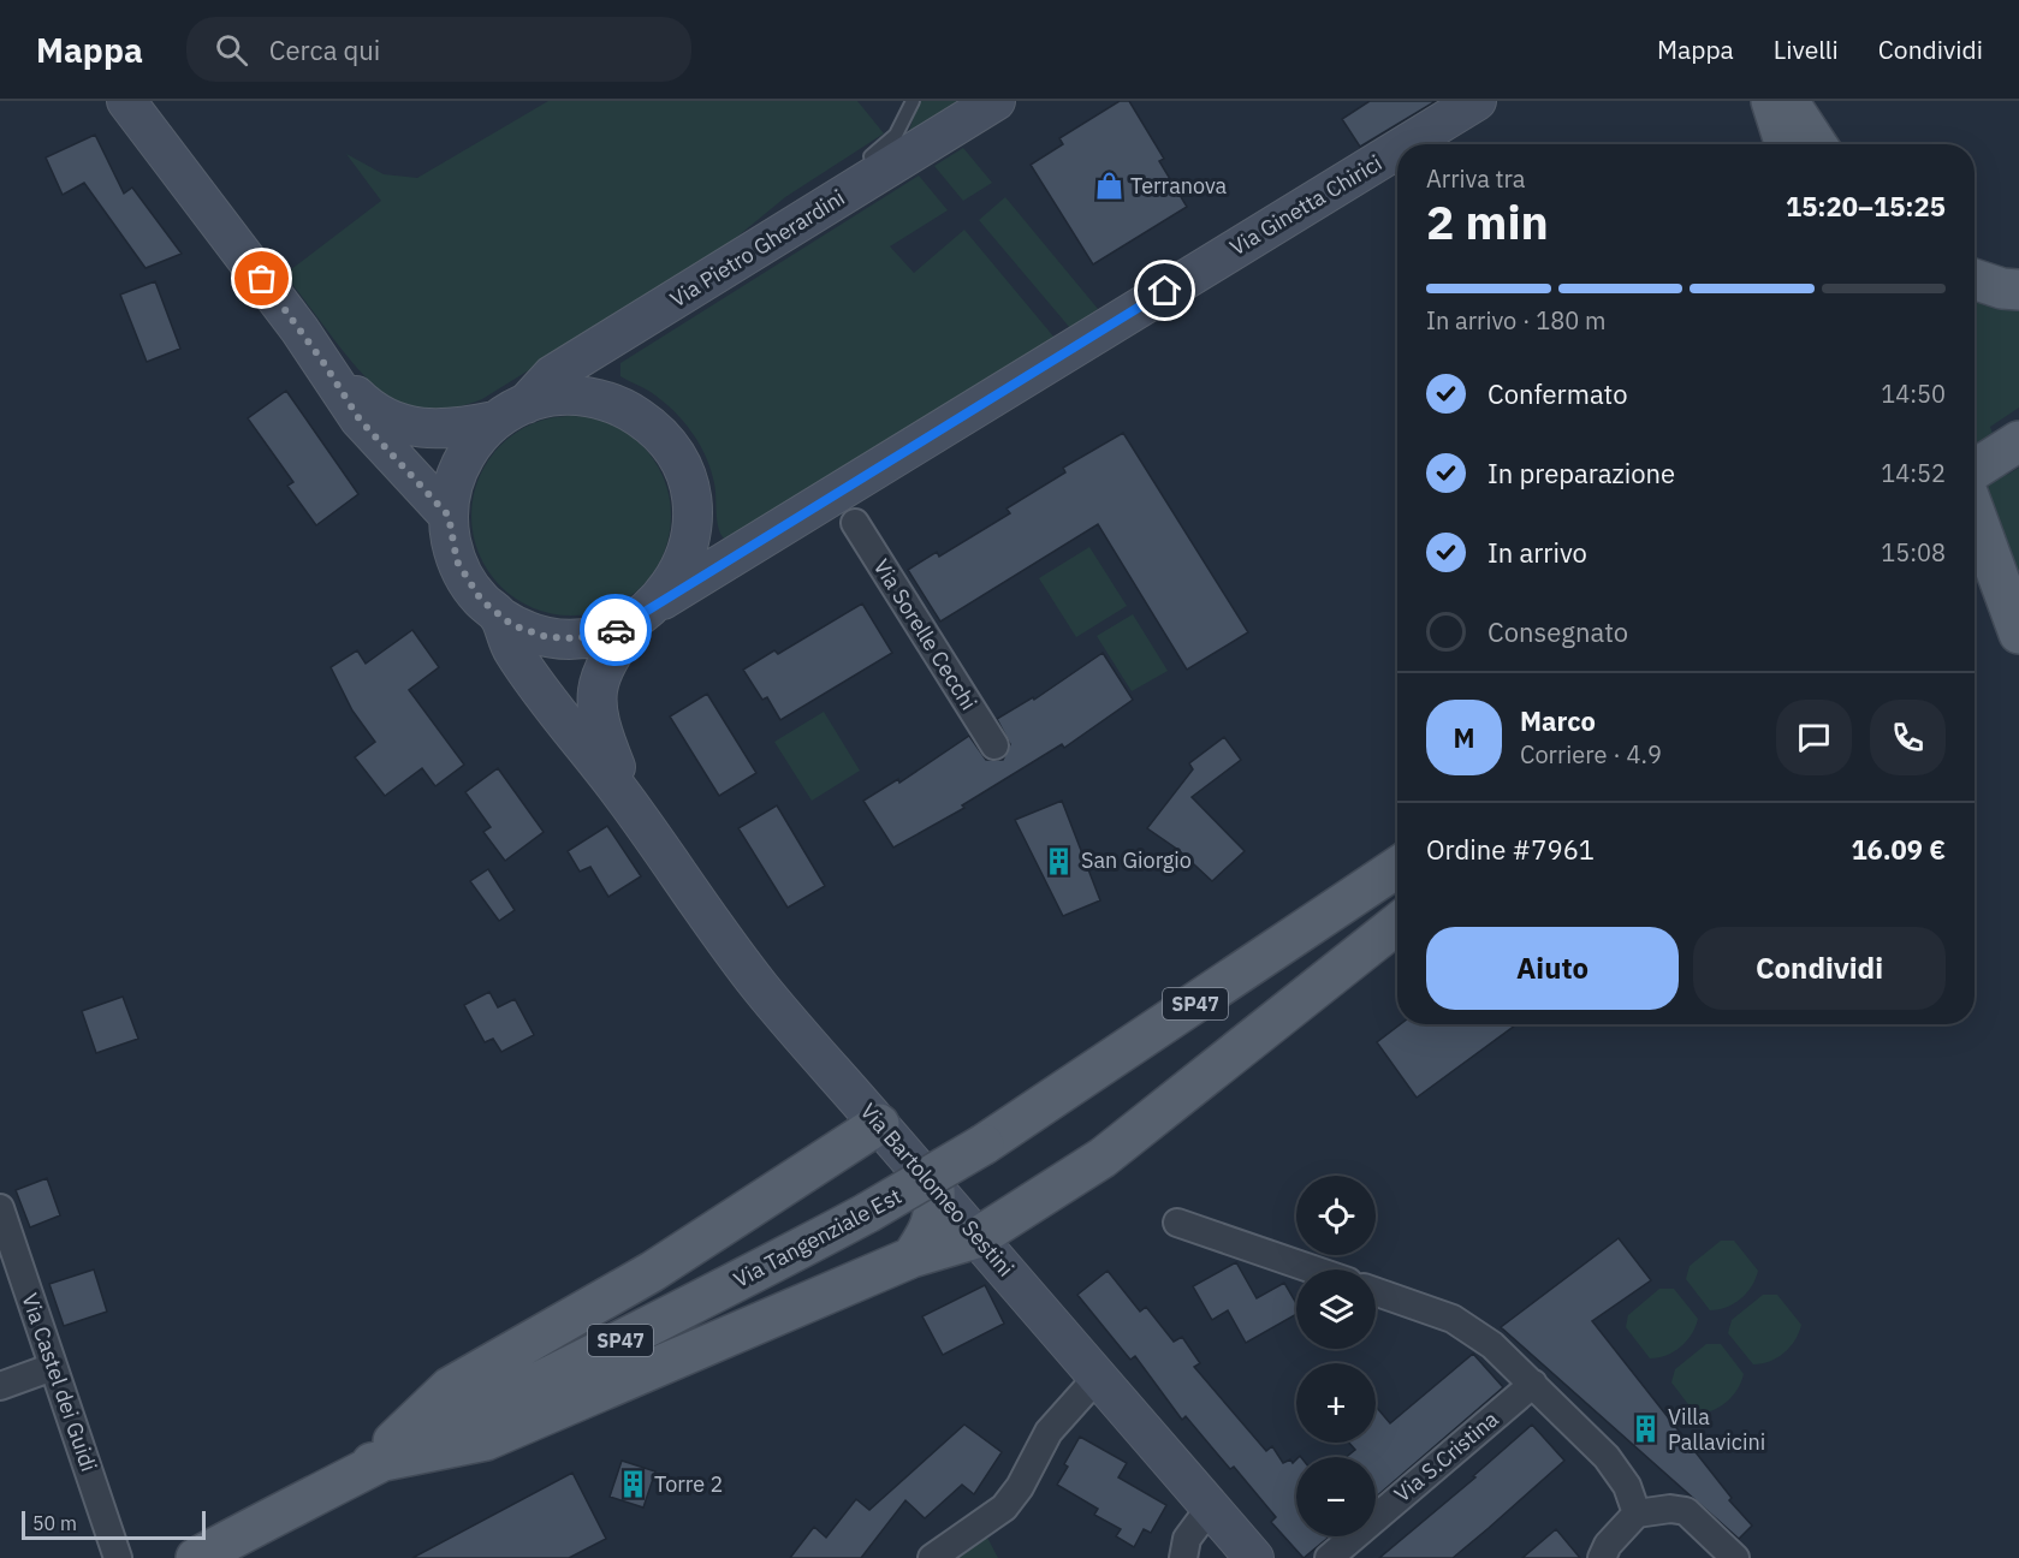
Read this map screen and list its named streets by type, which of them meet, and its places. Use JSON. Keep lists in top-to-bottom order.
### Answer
{
  "streets": {
    "main road": [
      "Via Ginetta Chirici",
      "Via Pietro Gherardini",
      "SP47",
      "Via Bartolomeo Sestini",
      "Via Tangenziale Est"
    ],
    "street": ["Via Sorelle Cecchi", "Via Castel dei Guidi", "Via S.Cristina"]
  },
  "crossings": [
    ["Via Ginetta Chirici", "Via Pietro Gherardini"]
  ],
  "places": {
    "shop": ["Terranova"],
    "building": ["San Giorgio", "Villa Pallavicini", "Torre 2"]
  },
  "scale_bar": "50 m",
  "page": {
    "header": "Mappa",
    "search": "Cerca qui",
    "nav": ["Mappa", "Livelli", "Condividi"],
    "heading": ["2 min", "Arriva tra", "15:20–15:25"],
    "panel": [
      "Marco",
      "Corriere · 4.9",
      "Ordine #7961",
      "16.09 €"
    ],
    "bar": "In arrivo · 180 m",
    "list": [
      ["Confermato", "14:50"],
      ["In preparazione", "14:52"],
      ["In arrivo", "15:08"],
      "Consegnato"
    ],
    "round": "M",
    "buttons": ["Aiuto", "Condividi"],
    "map_buttons": ["+", "−"],
    "scale": "50 m"
  }
}
